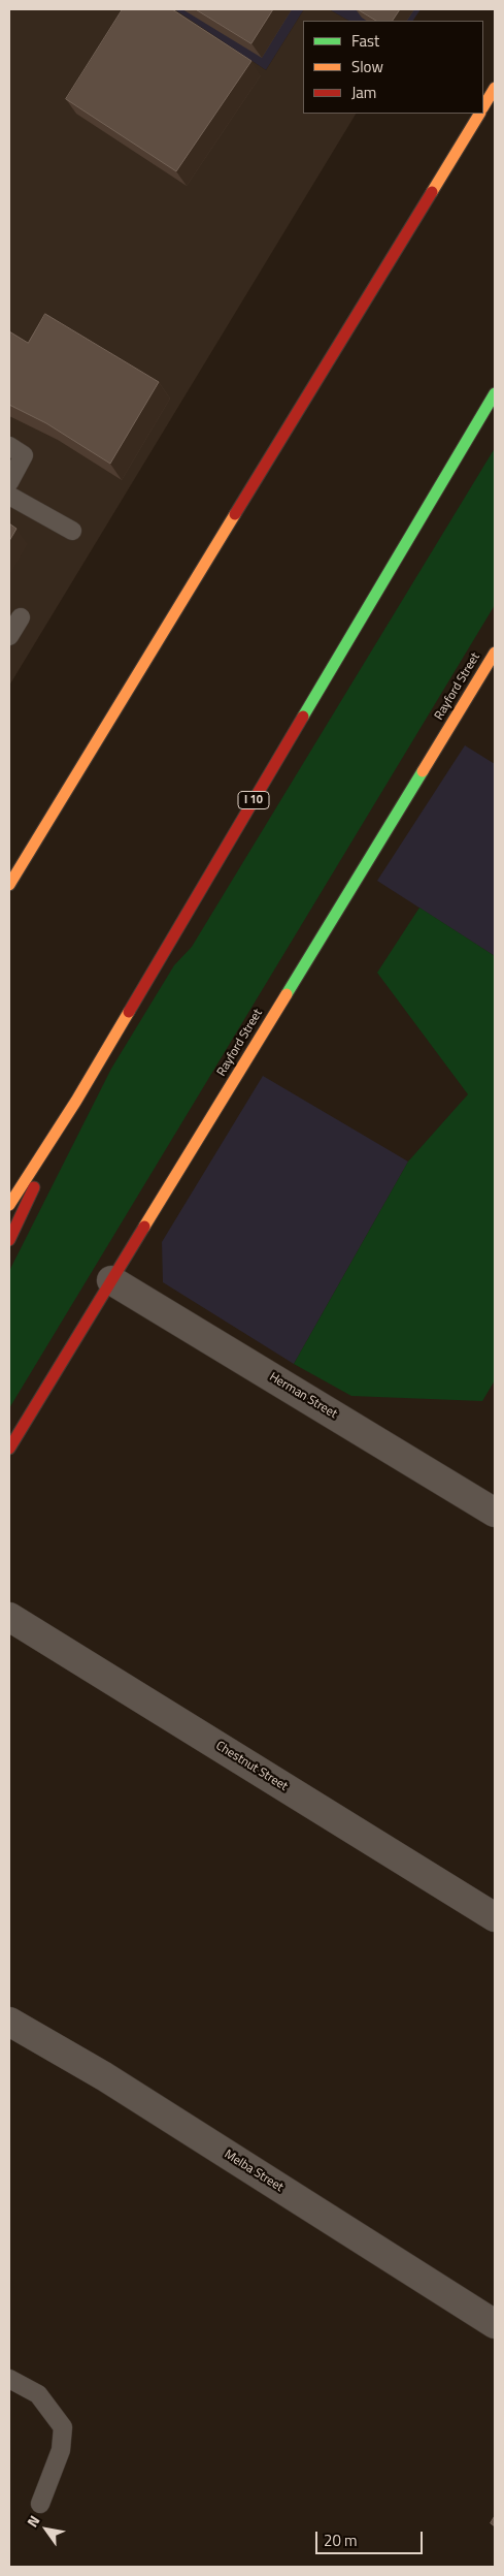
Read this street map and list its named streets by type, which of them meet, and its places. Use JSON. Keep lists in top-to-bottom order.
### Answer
{
  "streets": {
    "main road": ["Rayford Street", "I 10"],
    "street": ["Herman Street", "Chestnut Street", "Melba Street"]
  },
  "crossings": [
    ["Rayford Street", "Herman Street"]
  ],
  "legend": ["Fast", "Slow", "Jam"],
  "scale_bar": "20 m",
  "north": "top left"
}
